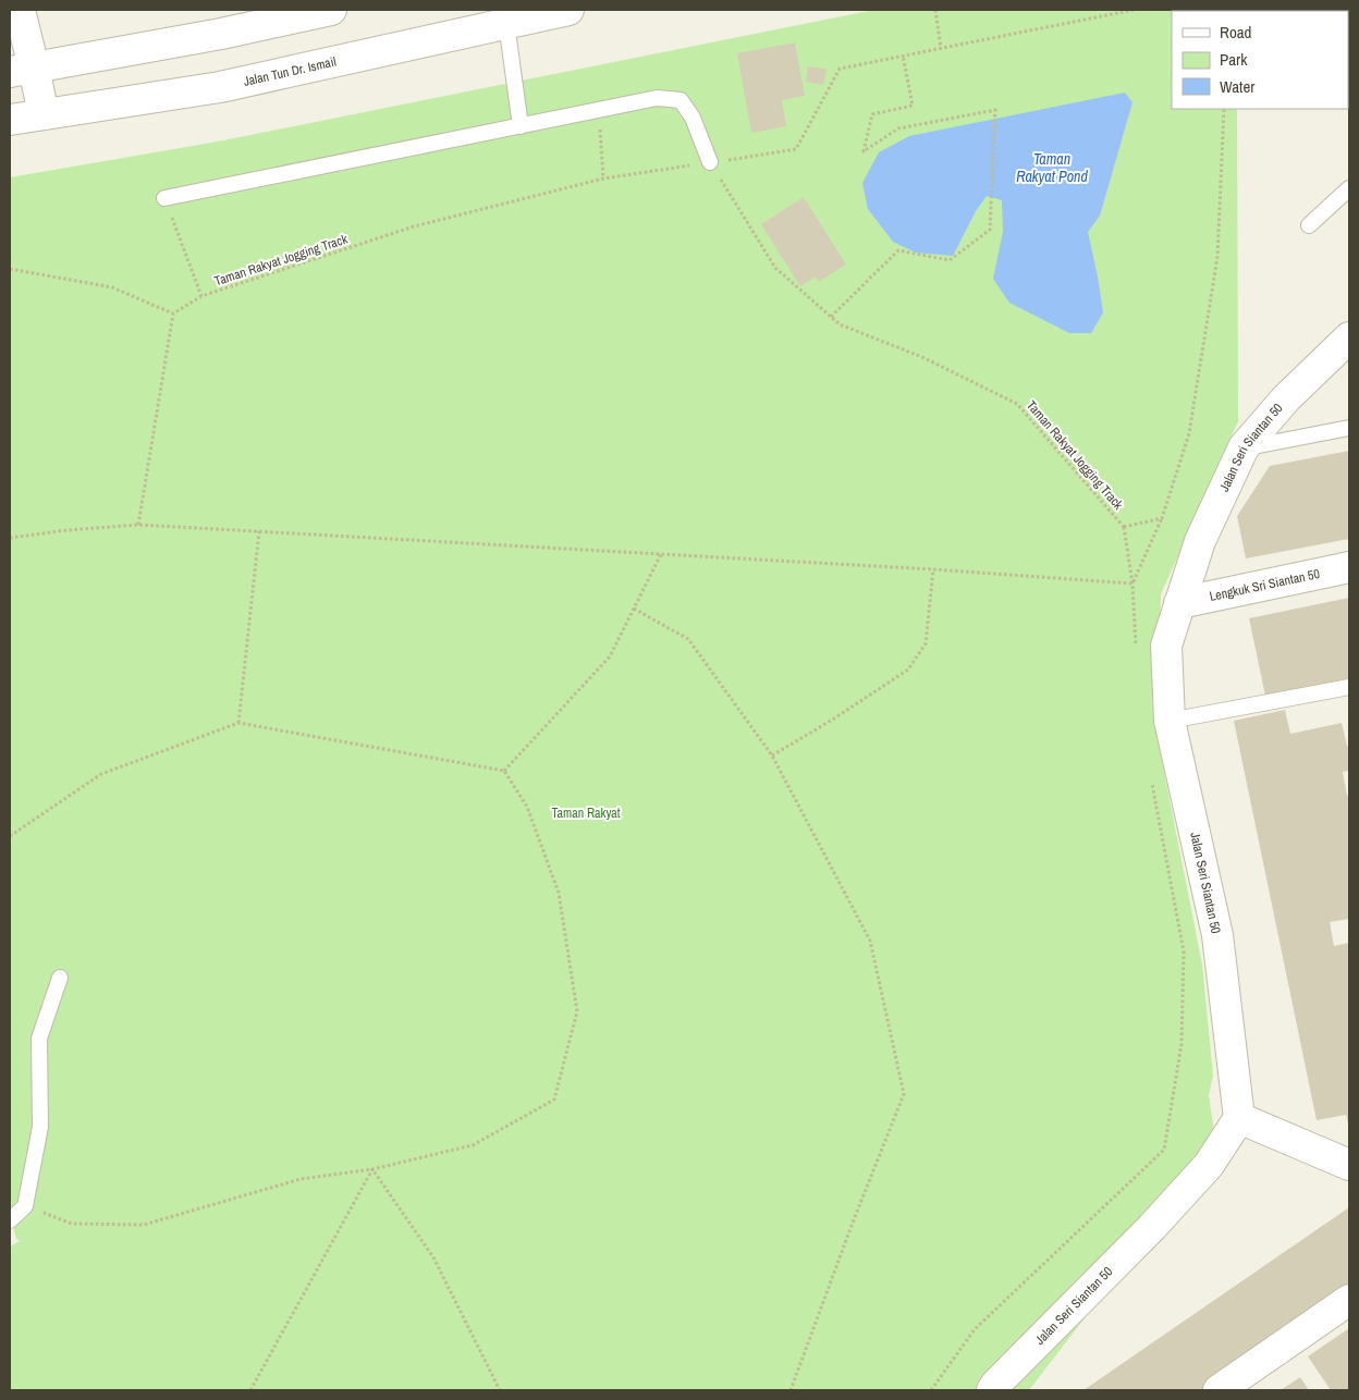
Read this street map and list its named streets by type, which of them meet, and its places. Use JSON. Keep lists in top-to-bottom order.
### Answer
{
  "streets": {
    "street": ["Jalan Tun Dr. Ismail", "Jalan Seri Siantan 50", "Lengkuk Sri Siantan 50"],
    "path": ["Taman Rakyat Jogging Track"]
  },
  "crossings": [
    ["Jalan Seri Siantan 50", "Lengkuk Sri Siantan 50"]
  ],
  "water": ["Taman Rakyat Pond"],
  "parks": ["Taman Rakyat"],
  "legend": ["Road", "Park", "Water"]
}
